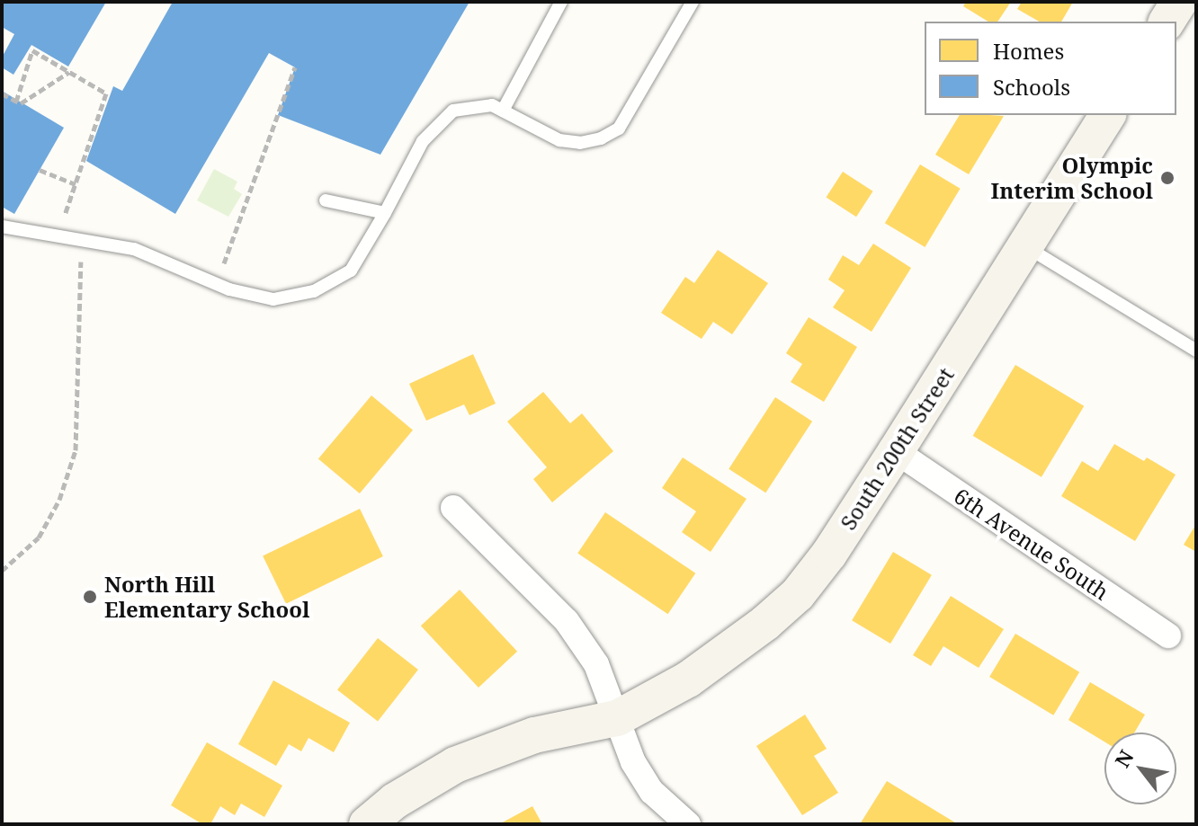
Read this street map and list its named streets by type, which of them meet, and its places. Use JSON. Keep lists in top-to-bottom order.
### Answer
{
  "streets": {
    "street": ["South 200th Street", "6th Avenue South"]
  },
  "crossings": [
    ["South 200th Street", "6th Avenue South"]
  ],
  "places": ["Olympic Interim School", "North Hill Elementary School"],
  "legend": ["Homes", "Schools"],
  "north": "top left"
}
